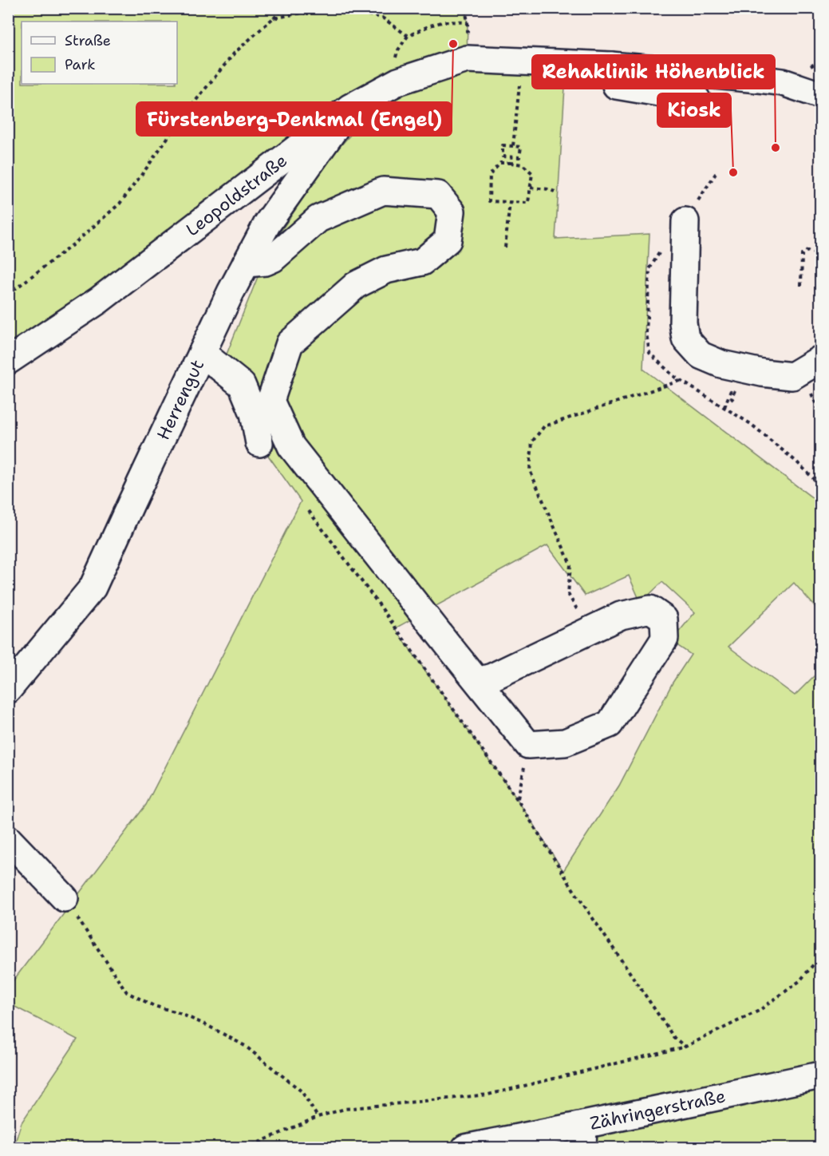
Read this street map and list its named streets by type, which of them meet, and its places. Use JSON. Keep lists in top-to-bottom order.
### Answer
{
  "streets": {
    "street": ["Leopoldstraße", "Herrengut", "Zähringerstraße"]
  },
  "crossings": [
    ["Leopoldstraße", "Herrengut"]
  ],
  "places": ["Fürstenberg-Denkmal (Engel)", "Rehaklinik Höhenblick", "Kiosk"],
  "legend": ["Straße", "Park"]
}
